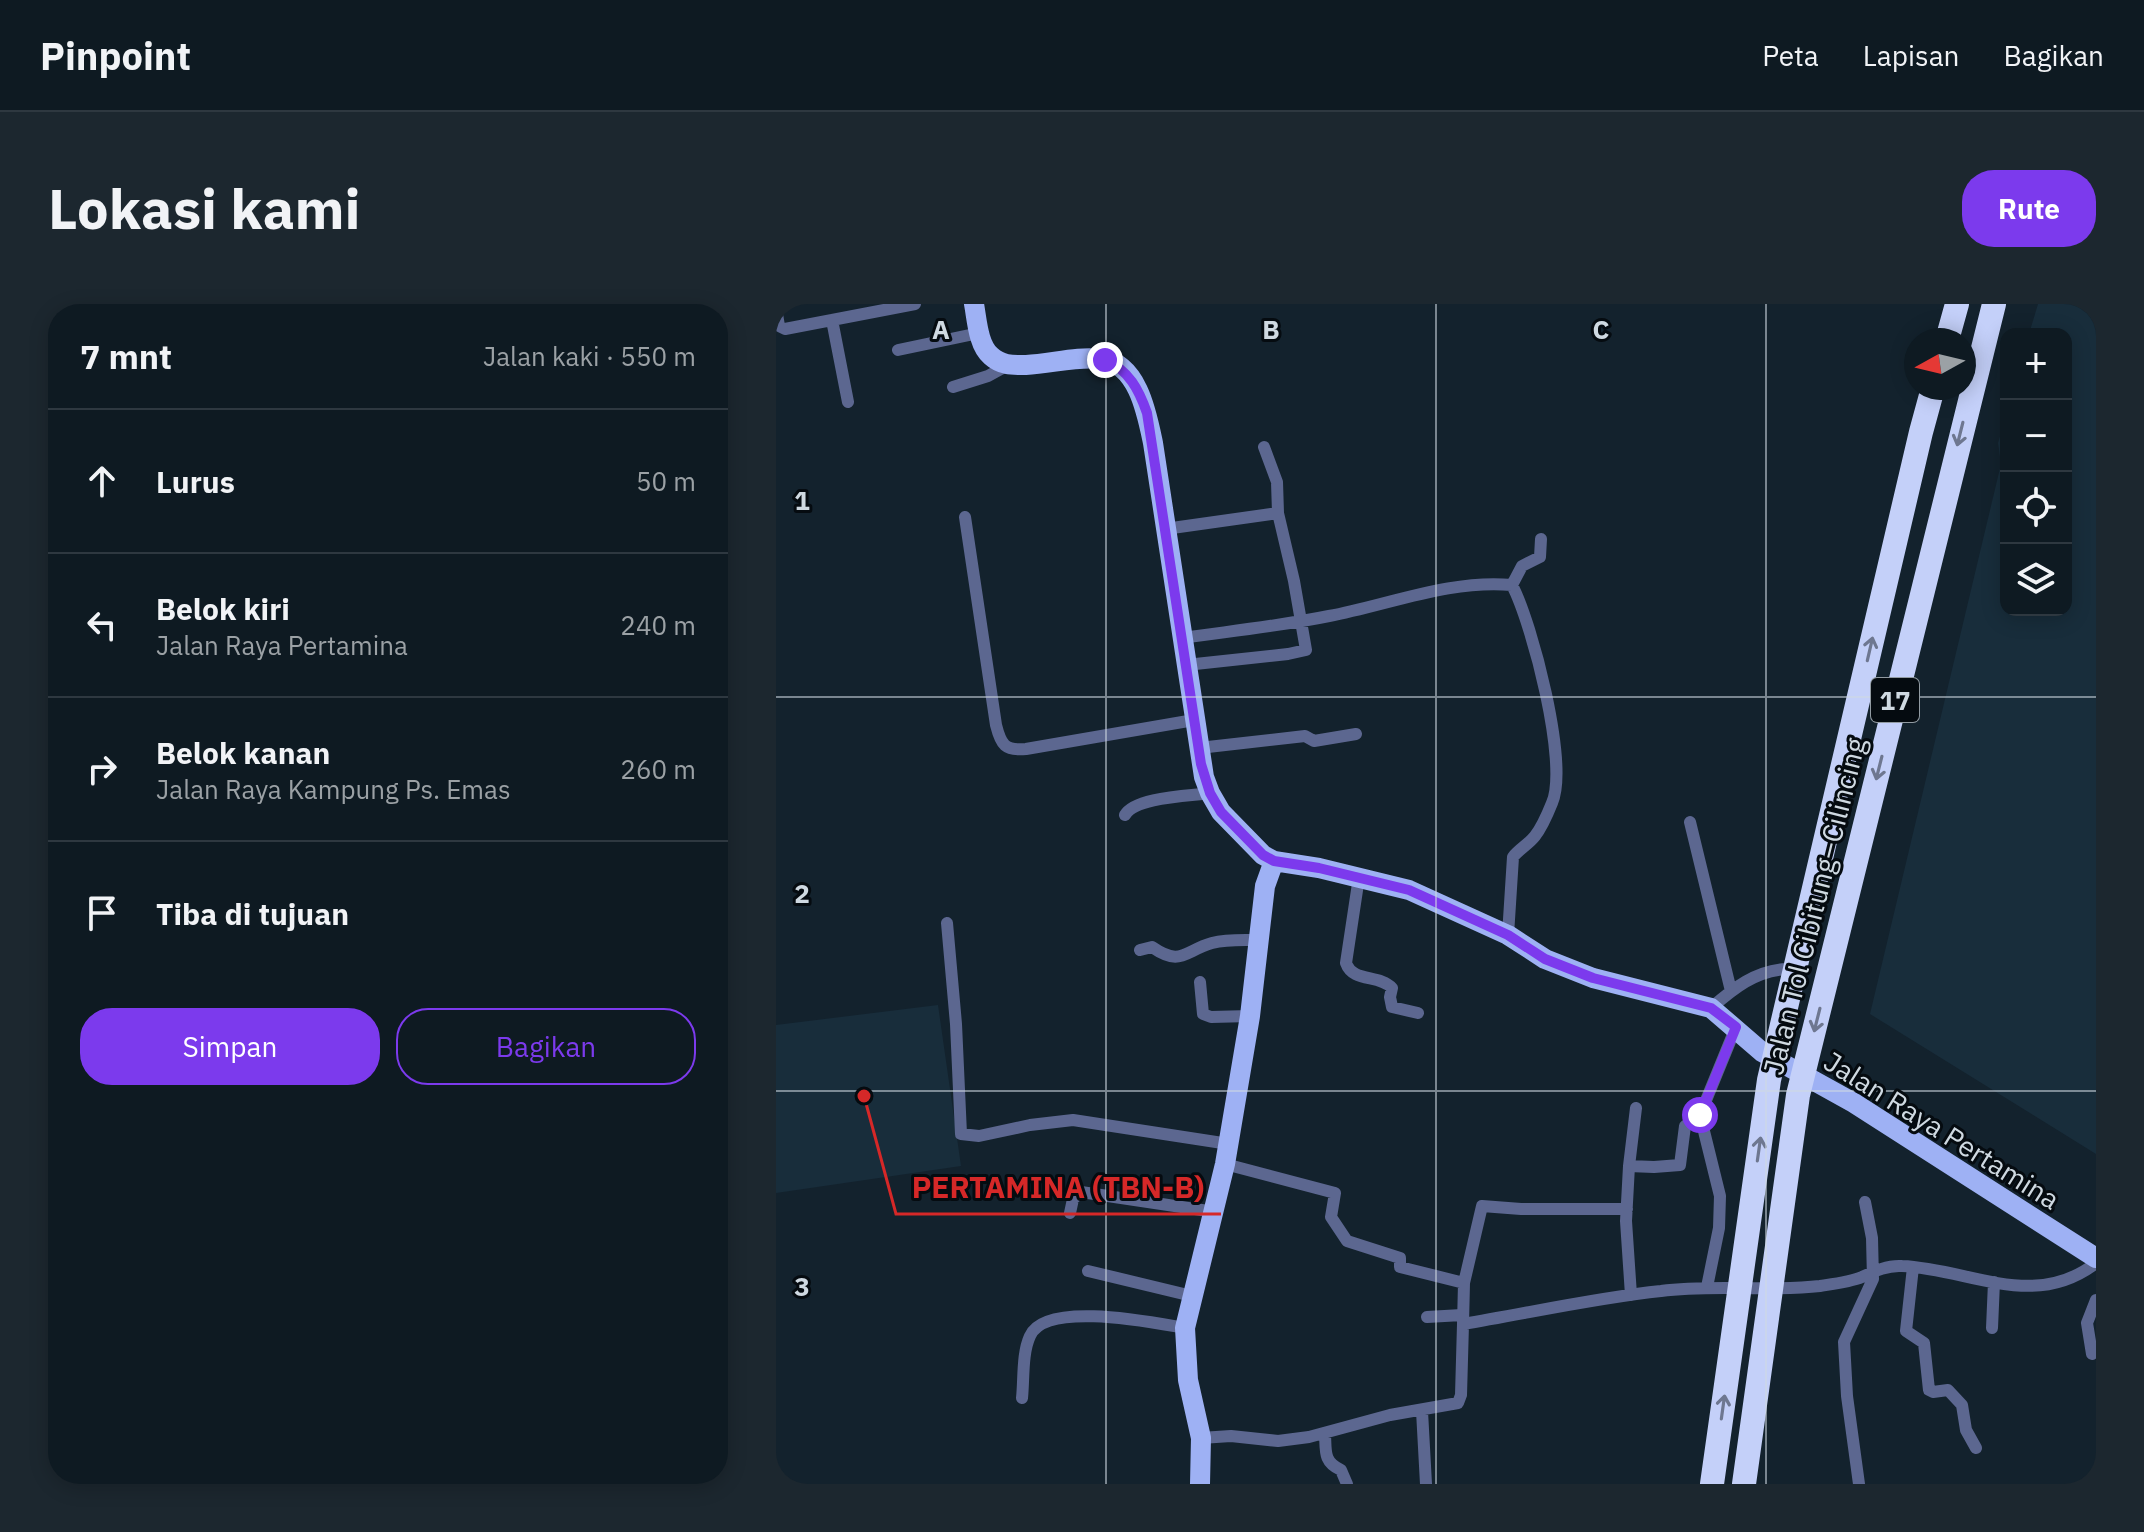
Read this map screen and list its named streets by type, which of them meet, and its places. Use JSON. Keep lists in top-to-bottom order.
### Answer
{
  "streets": {
    "highway": ["17", "Jalan Tol Cibitung–Cilincing"],
    "main road": ["Jalan Raya Pertamina"]
  },
  "places": ["PERTAMINA (TBN-B)"],
  "north": "left",
  "page": {
    "header": "Pinpoint",
    "nav": ["Peta", "Lapisan", "Bagikan"],
    "buttons": [
      "Rute",
      ["Simpan", "Bagikan"]
    ],
    "title": "Lokasi kami",
    "heading": ["7 mnt", "Jalan kaki · 550 m"],
    "map_buttons": ["+", "−"],
    "list": [
      ["Lurus", "50 m"],
      ["Belok kiri", "Jalan Raya Pertamina", "240 m"],
      ["Belok kanan", "Jalan Raya Kampung Ps. Emas", "260 m"],
      "Tiba di tujuan"
    ]
  },
  "grid": {
    "columns": ["A", "B", "C"],
    "rows": ["1", "2", "3"]
  }
}
